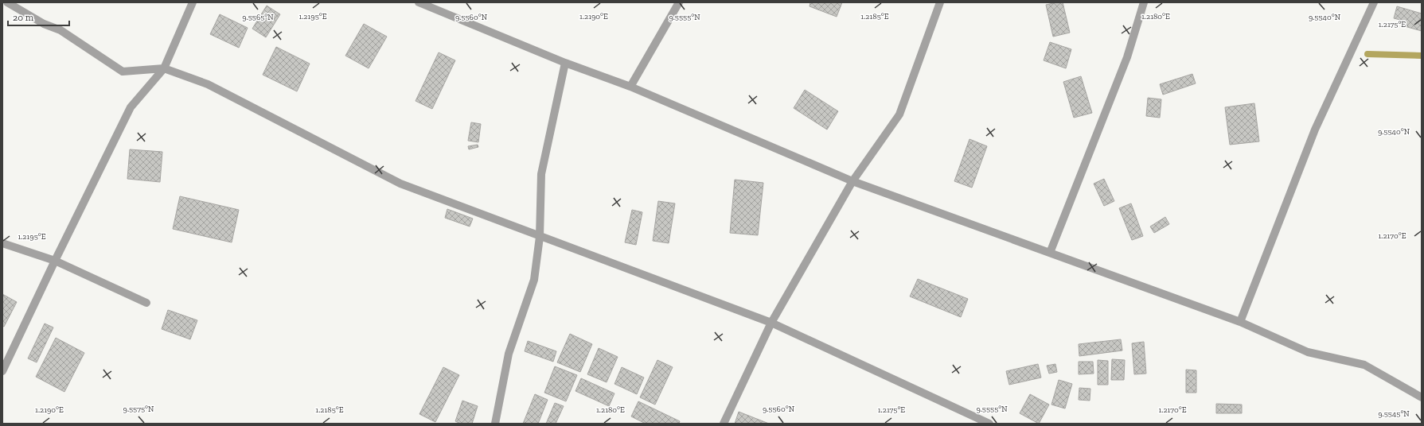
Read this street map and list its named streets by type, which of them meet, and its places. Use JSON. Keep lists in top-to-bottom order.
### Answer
{
  "scale_bar": "20 m",
  "coordinates": [
    "1.2195°E",
    "1.2190°E",
    "1.2185°E",
    "1.2180°E",
    "9.5565°N",
    "9.5560°N",
    "9.5555°N",
    "9.5540°N",
    "1.2175°E",
    "1.2170°E",
    "9.5575°N",
    "9.5545°N"
  ]
}
